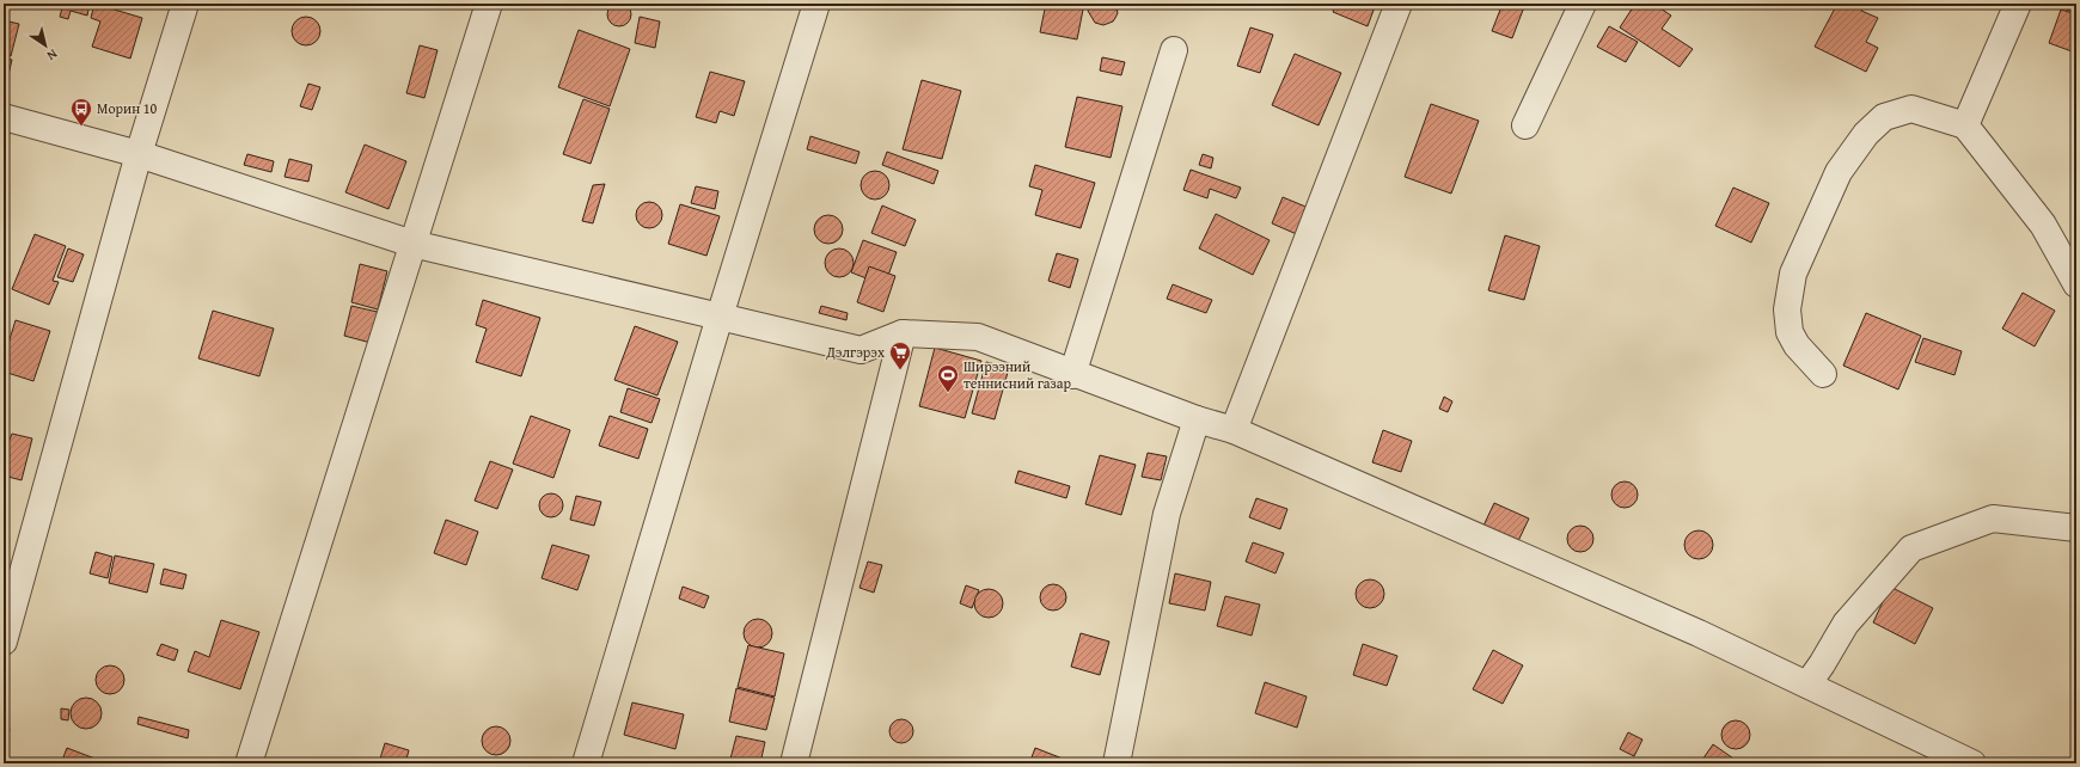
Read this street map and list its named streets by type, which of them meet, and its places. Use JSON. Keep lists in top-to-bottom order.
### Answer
{
  "places": {
    "bus stop": ["Морин 10"],
    "supermarket": ["Дэлгэрэх"],
    "sports": ["Ширээний теннисний газар"]
  },
  "north": "bottom right"
}
